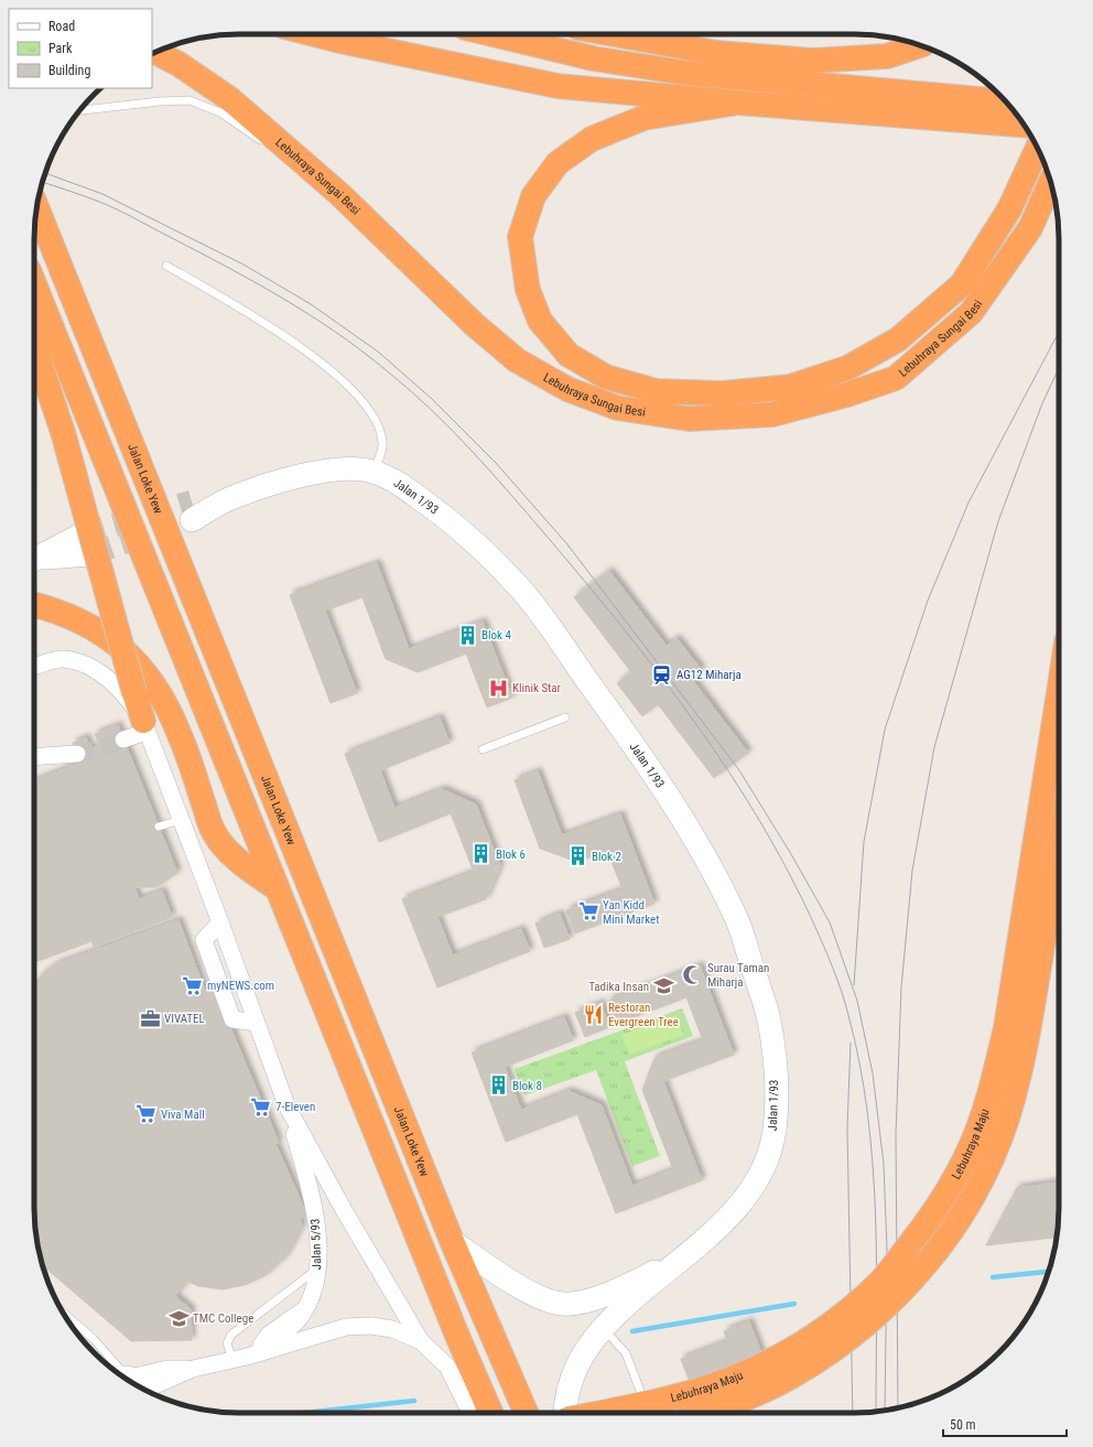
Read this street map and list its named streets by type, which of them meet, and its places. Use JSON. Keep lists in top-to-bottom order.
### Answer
{
  "streets": {
    "highway": ["Lebuhraya Sungai Besi", "Jalan Loke Yew", "Lebuhraya Maju"],
    "street": ["Jalan 1/93", "Jalan 5/93"]
  },
  "crossings": [
    ["Jalan Loke Yew", "Jalan 1/93"]
  ],
  "places": {
    "building": [
      "Blok 4",
      "Blok 6",
      "Blok 2",
      "Blok 8"
    ],
    "station": ["AG12 Miharja"],
    "hospital": ["Klinik Star"],
    "supermarket": [
      "Yan Kidd Mini Market",
      "myNEWS.com",
      "7-Eleven",
      "Viva Mall"
    ],
    "mosque": ["Surau Taman Miharja"],
    "school or university": ["Tadika Insan", "TMC College"],
    "restaurant": ["Restoran Evergreen Tree"],
    "office": ["VIVATEL"]
  },
  "legend": ["Road", "Park", "Building"],
  "scale_bar": "50 m"
}
